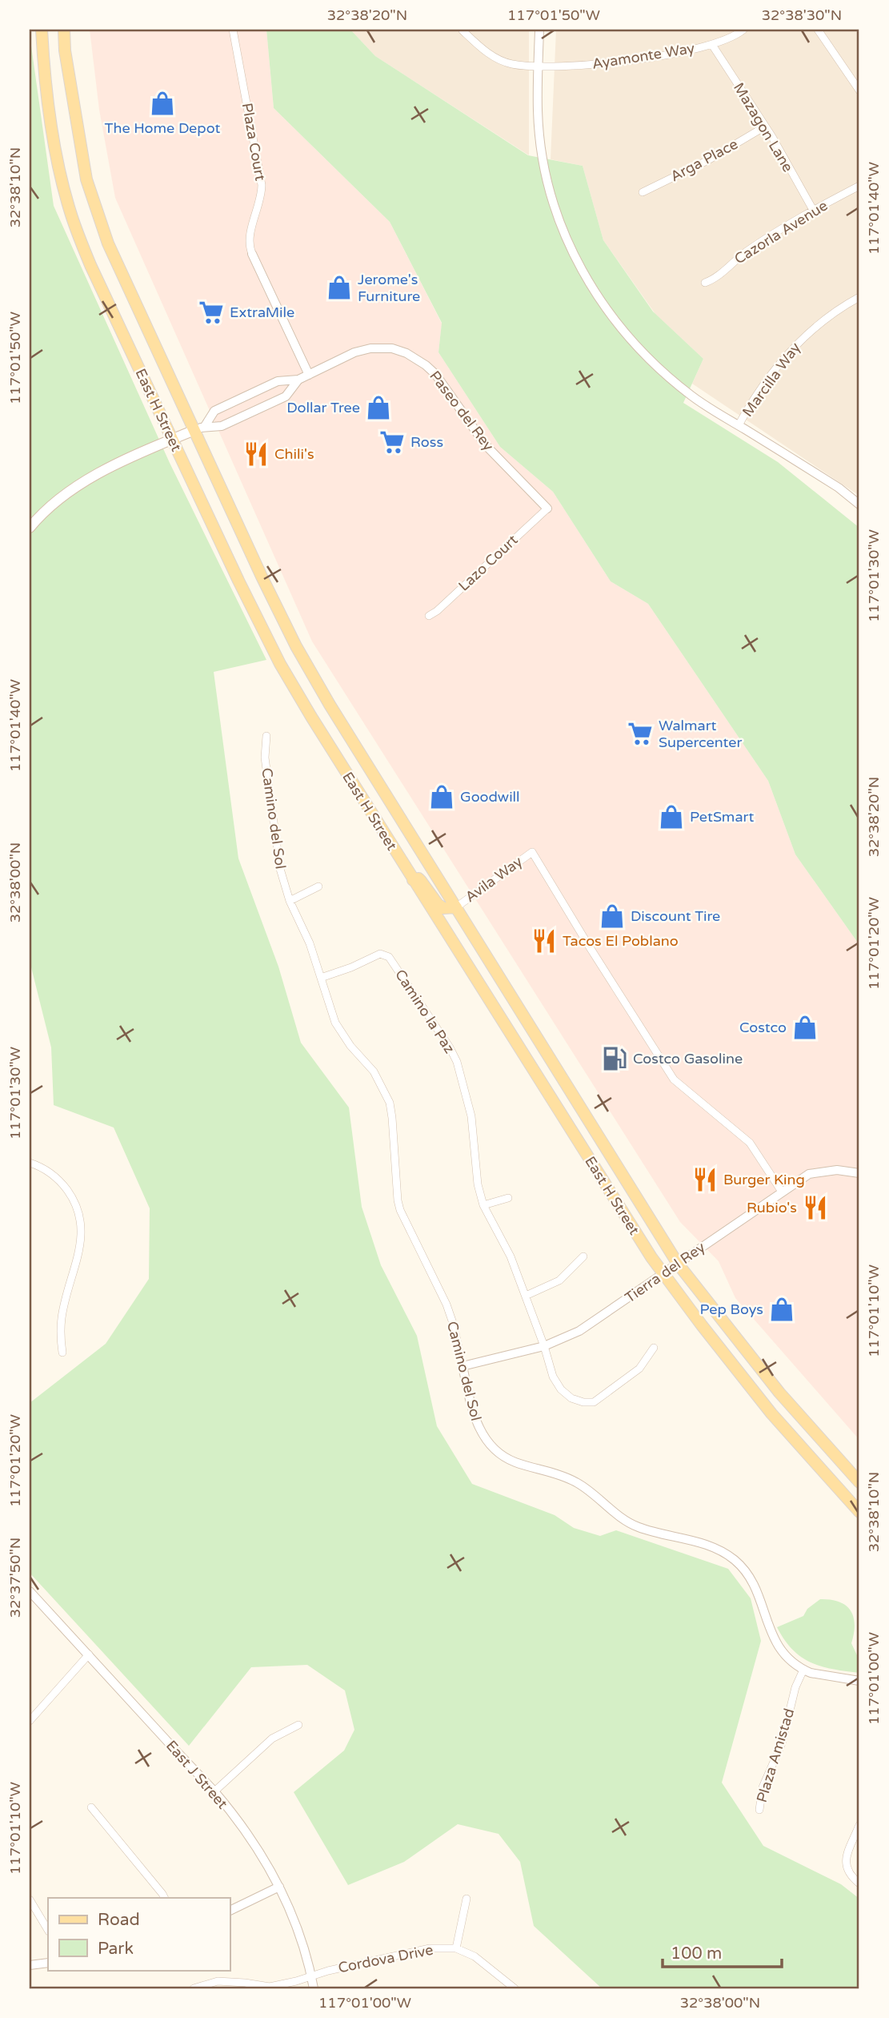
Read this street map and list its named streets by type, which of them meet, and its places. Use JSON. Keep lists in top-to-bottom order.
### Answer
{
  "streets": {
    "main road": ["East H Street", "Paseo del Rey"],
    "street": [
      "Ayamonte Way",
      "Mazagon Lane",
      "Plaza Court",
      "Arga Place",
      "Cazorla Avenue",
      "Marcilla Way",
      "Lazo Court",
      "Camino del Sol",
      "Avila Way",
      "Camino la Paz",
      "Tierra del Rey",
      "Plaza Amistad",
      "East J Street",
      "Cordova Drive"
    ]
  },
  "crossings": [
    ["Ayamonte Way", "Mazagon Lane"],
    ["Mazagon Lane", "Arga Place"],
    ["Mazagon Lane", "Cazorla Avenue"],
    ["Plaza Court", "Paseo del Rey"],
    ["East H Street", "Paseo del Rey"],
    ["East H Street", "Avila Way"],
    ["East H Street", "Tierra del Rey"],
    ["Paseo del Rey", "Lazo Court"],
    ["Camino del Sol", "Camino la Paz"],
    ["Camino del Sol", "Tierra del Rey"],
    ["Camino del Sol", "Plaza Amistad"],
    ["Avila Way", "Tierra del Rey"],
    ["Camino la Paz", "Tierra del Rey"],
    ["East J Street", "Cordova Drive"]
  ],
  "places": {
    "shop": [
      "The Home Depot",
      "Jerome's Furniture",
      "Dollar Tree",
      "Goodwill",
      "PetSmart",
      "Discount Tire",
      "Costco",
      "Pep Boys"
    ],
    "supermarket": ["ExtraMile", "Ross", "Walmart Supercenter"],
    "restaurant": [
      "Chili's",
      "Tacos El Poblano",
      "Burger King",
      "Rubio's"
    ],
    "fuel station": ["Costco Gasoline"]
  },
  "legend": ["Road", "Park"],
  "scale_bar": "100 m",
  "coordinates": [
    "32°38'20\"N",
    "117°01'50\"W",
    "32°38'30\"N",
    "32°38'10\"N",
    "117°01'40\"W",
    "117°01'30\"W",
    "32°38'00\"N",
    "117°01'20\"W",
    "117°01'10\"W",
    "32°37'50\"N",
    "117°01'00\"W"
  ]
}
